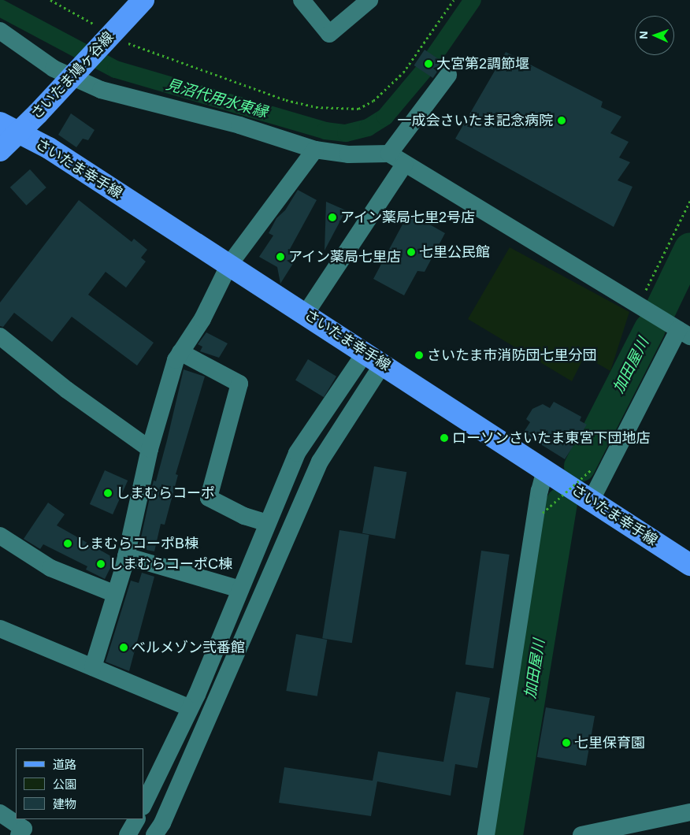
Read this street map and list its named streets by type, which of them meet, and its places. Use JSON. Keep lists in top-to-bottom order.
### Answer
{
  "streets": {
    "main road": ["さいたま鳩ヶ谷線", "さいたま幸手線"]
  },
  "crossings": [
    ["さいたま鳩ヶ谷線", "さいたま幸手線"]
  ],
  "water": ["見沼代用水東縁", "加田屋川"],
  "places": [
    "大宮第2調節堰",
    "一成会さいたま記念病院",
    "アイン薬局七里2号店",
    "七里公民館",
    "アイン薬局七里店",
    "さいたま市消防団七里分団",
    "ローソンさいたま東宮下団地店",
    "しまむらコーポ",
    "しまむらコーポB棟",
    "しまむらコーポC棟",
    "ベルメゾン弐番館",
    "七里保育園"
  ],
  "legend": ["道路", "公園", "建物"],
  "north": "left"
}
